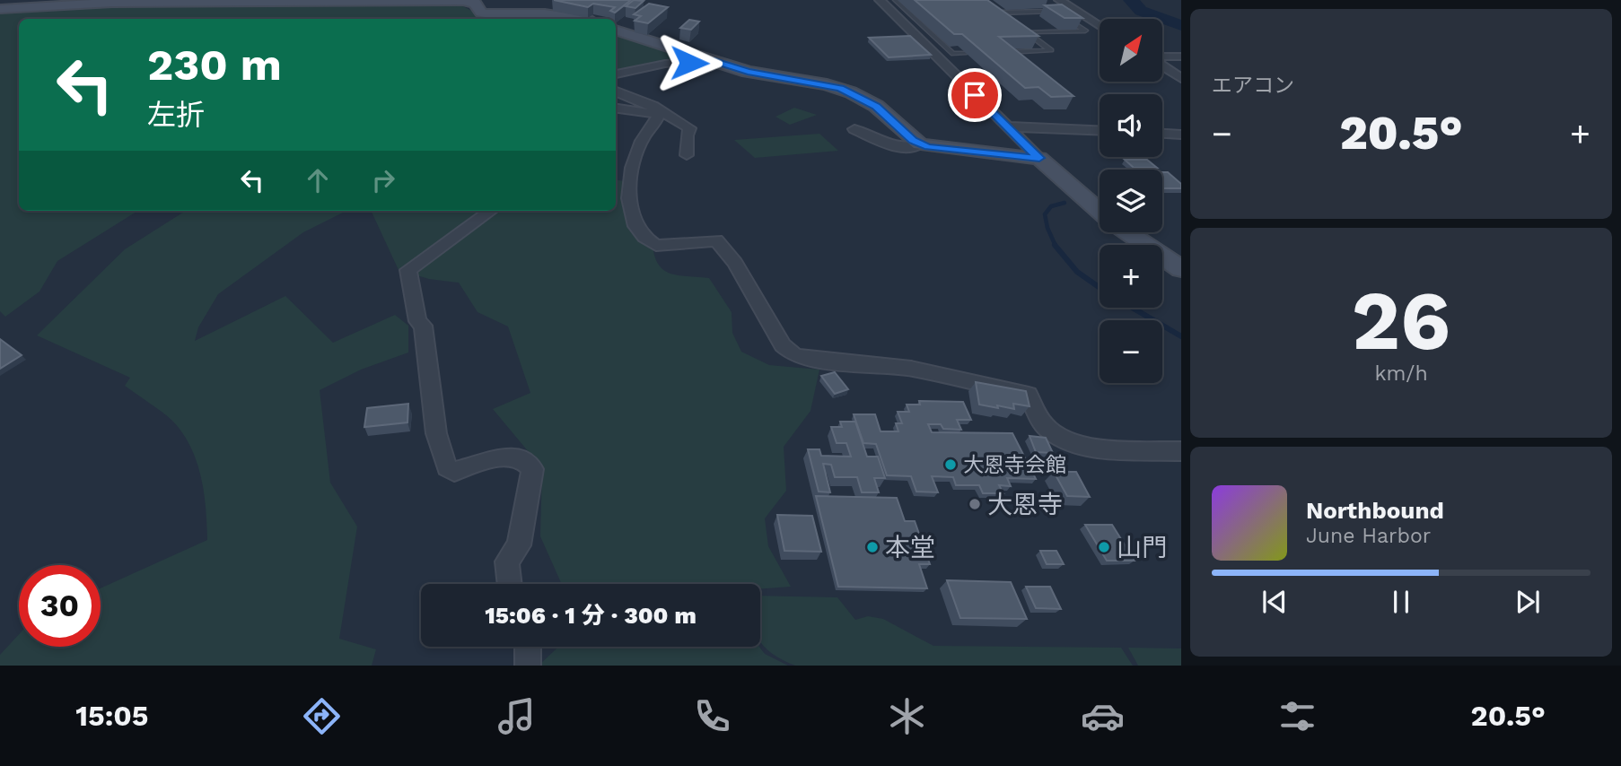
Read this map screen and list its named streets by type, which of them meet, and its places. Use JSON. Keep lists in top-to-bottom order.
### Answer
{
  "places": [
    "大恩寺会館",
    "大恩寺",
    "本堂",
    "山門"
  ],
  "north": "top right",
  "page": {
    "tile": [
      "エアコン",
      ["26", "km/h"]
    ],
    "map_buttons": ["+", "−"],
    "turn": ["230 m", "左折"],
    "heat": ["−", "20.5°", "+"],
    "song": ["Northbound", "June Harbor"],
    "limit": "30",
    "trip": "15:06 · 1 分 · 300 m",
    "tabs": ["15:05", "20.5°"]
  }
}
